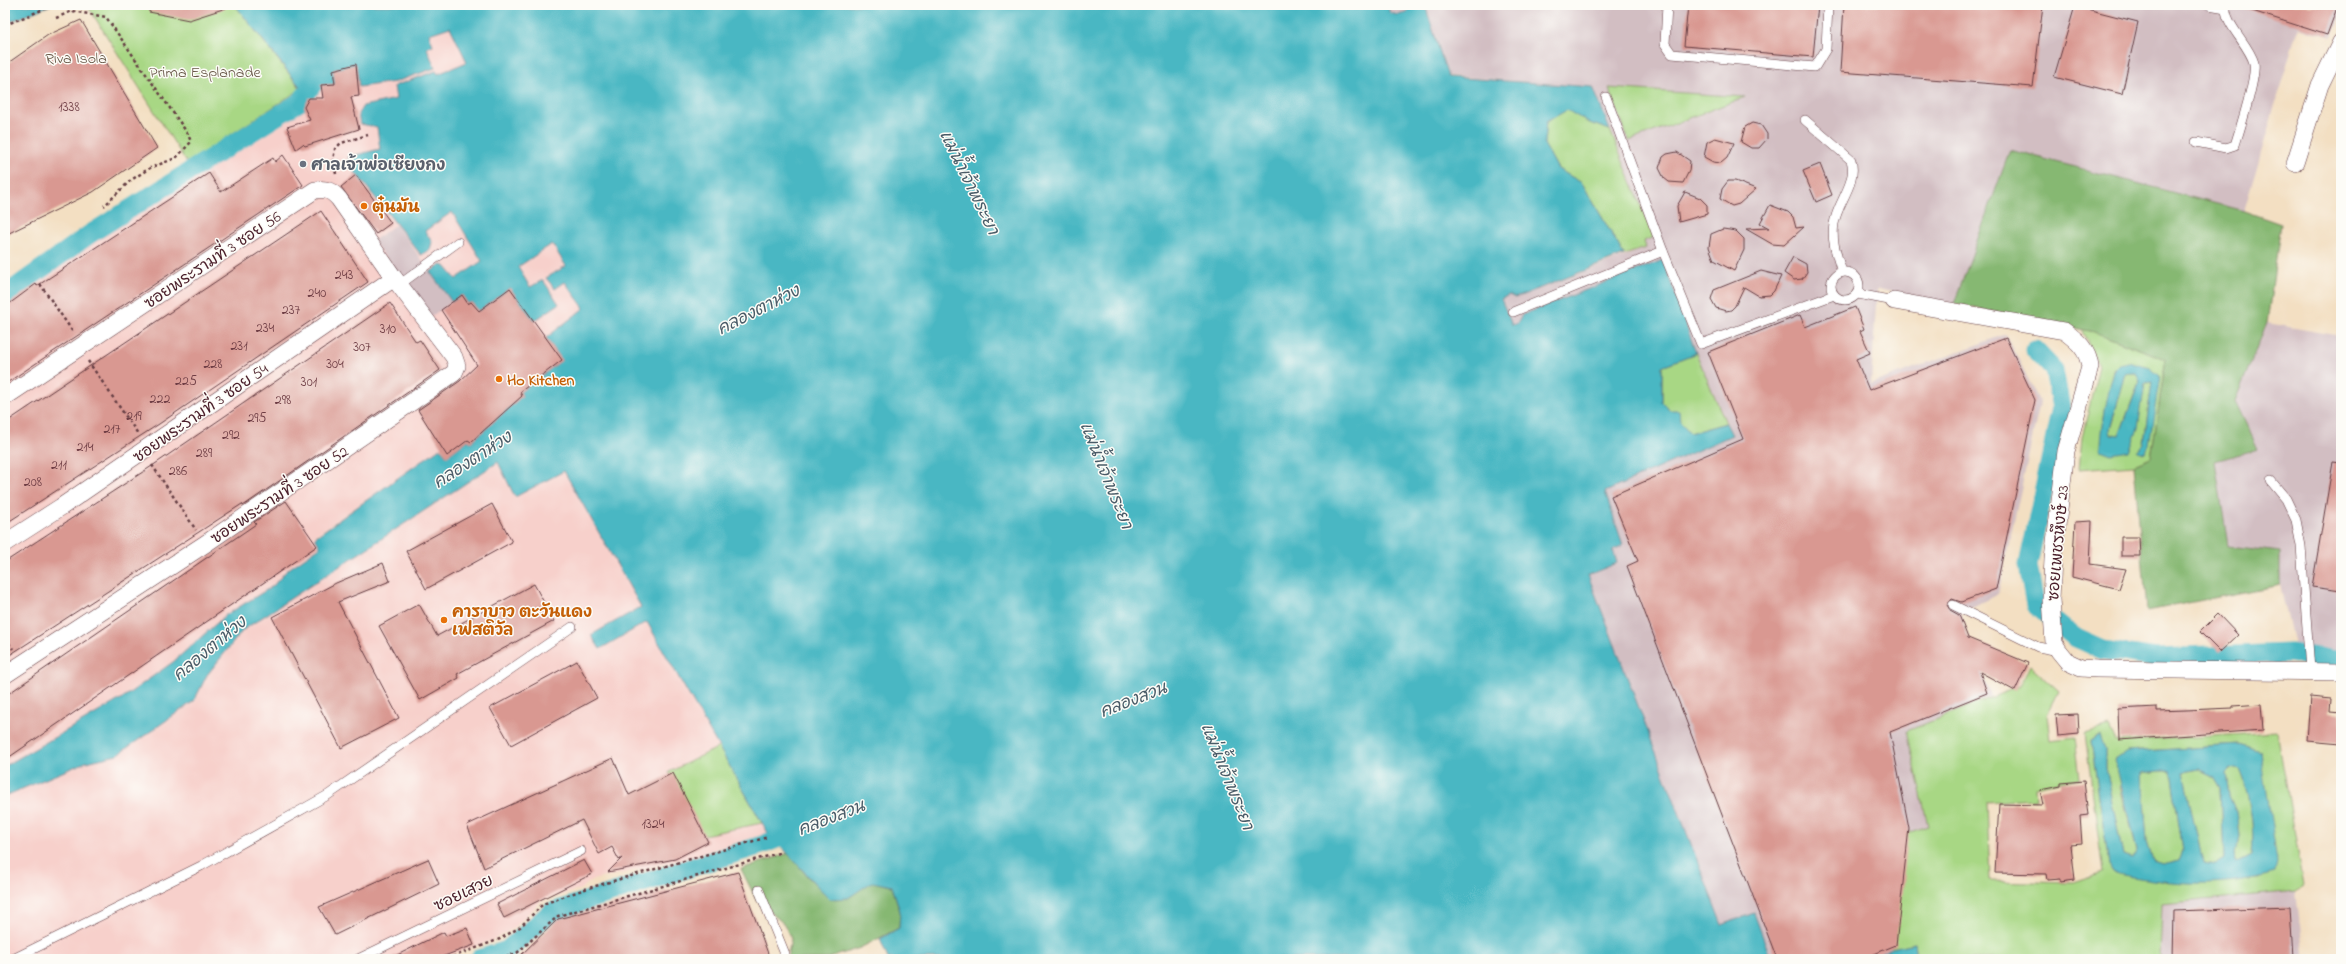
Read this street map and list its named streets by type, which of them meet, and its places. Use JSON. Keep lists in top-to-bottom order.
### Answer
{
  "streets": {
    "street": [
      "ซอยพระรามที่ 3 ซอย 56",
      "ซอยพระรามที่ 3 ซอย 54",
      "ซอยพระรามที่ 3 ซอย 52",
      "ซอยเพชรหึงษ์ 23"
    ],
    "lane": ["ซอยเสวย"]
  },
  "crossings": [
    ["ซอยพระรามที่ 3 ซอย 54", "ซอยพระรามที่ 3 ซอย 52"]
  ],
  "water": ["แม่น้ำเจ้าพระยา", "คลองตาห่วง", "คลองสวน"],
  "parks": ["Riva Isola", "Prima Esplanade"],
  "places": [
    "ศาลเจ้าพ่อเซียงกง",
    "ตุ๋นมัน",
    "Ho Kitchen",
    "คาราบาว ตะวันแดง เฟสติวัล"
  ],
  "house_numbers": [
    "1338",
    "243",
    "240",
    "237",
    "234",
    "310",
    "231",
    "307",
    "228",
    "304",
    "225",
    "301",
    "222",
    "298",
    "219",
    "295",
    "217",
    "292",
    "214",
    "289",
    "211",
    "286",
    "208",
    "1324"
  ]
}
